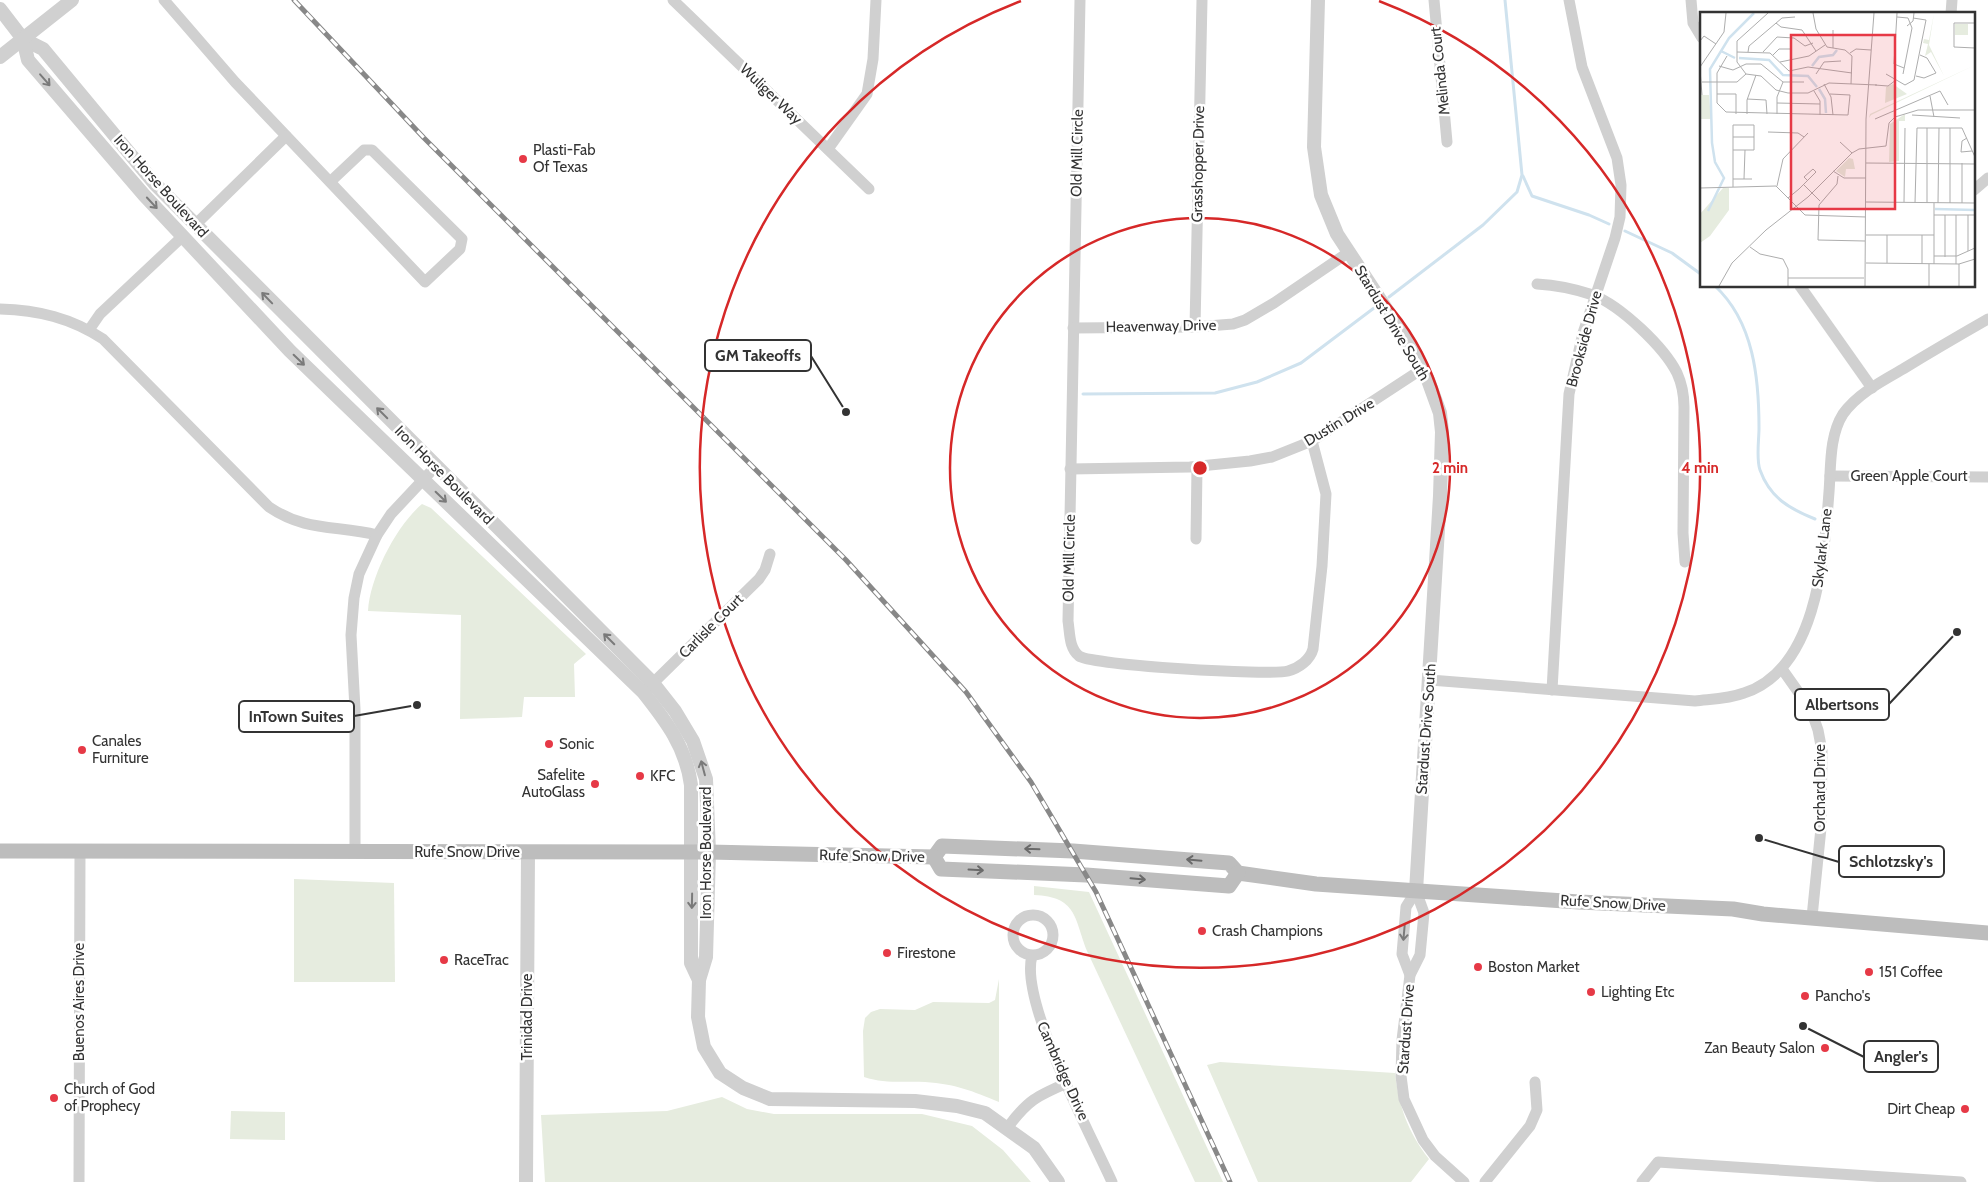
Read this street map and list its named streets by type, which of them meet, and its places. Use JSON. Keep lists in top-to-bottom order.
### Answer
{
  "streets": {
    "main road": ["Rufe Snow Drive"],
    "street": [
      "Melinda Court",
      "Wuliger Way",
      "Old Mill Circle",
      "Grasshopper Drive",
      "Iron Horse Boulevard",
      "Stardust Drive South",
      "Heavenway Drive",
      "Brookside Drive",
      "Dustin Drive",
      "Green Apple Court",
      "Skylark Lane",
      "Carlisle Court",
      "Orchard Drive",
      "Buenos Aires Drive",
      "Trinidad Drive",
      "Stardust Drive",
      "Cambridge Drive"
    ]
  },
  "crossings": [
    ["Old Mill Circle", "Heavenway Drive"],
    ["Old Mill Circle", "Dustin Drive"],
    ["Grasshopper Drive", "Heavenway Drive"],
    ["Iron Horse Boulevard", "Carlisle Court"],
    ["Iron Horse Boulevard", "Rufe Snow Drive"],
    ["Stardust Drive South", "Heavenway Drive"],
    ["Stardust Drive South", "Dustin Drive"],
    ["Stardust Drive South", "Skylark Lane"],
    ["Stardust Drive South", "Rufe Snow Drive"],
    ["Stardust Drive South", "Stardust Drive"],
    ["Brookside Drive", "Skylark Lane"],
    ["Green Apple Court", "Skylark Lane"],
    ["Skylark Lane", "Orchard Drive"],
    ["Orchard Drive", "Rufe Snow Drive"],
    ["Rufe Snow Drive", "Buenos Aires Drive"],
    ["Rufe Snow Drive", "Trinidad Drive"],
    ["Rufe Snow Drive", "Stardust Drive"]
  ],
  "places": [
    "Plasti-Fab Of Texas",
    "GM Takeoffs",
    "Albertsons",
    "InTown Suites",
    "Sonic",
    "Canales Furniture",
    "KFC",
    "Safelite AutoGlass",
    "Schlotzsky's",
    "Crash Champions",
    "Firestone",
    "RaceTrac",
    "Boston Market",
    "151 Coffee",
    "Lighting Etc",
    "Pancho's",
    "Angler's",
    "Zan Beauty Salon",
    "Church of God of Prophecy",
    "Dirt Cheap"
  ],
  "rings": ["2 min", "4 min"]
}
